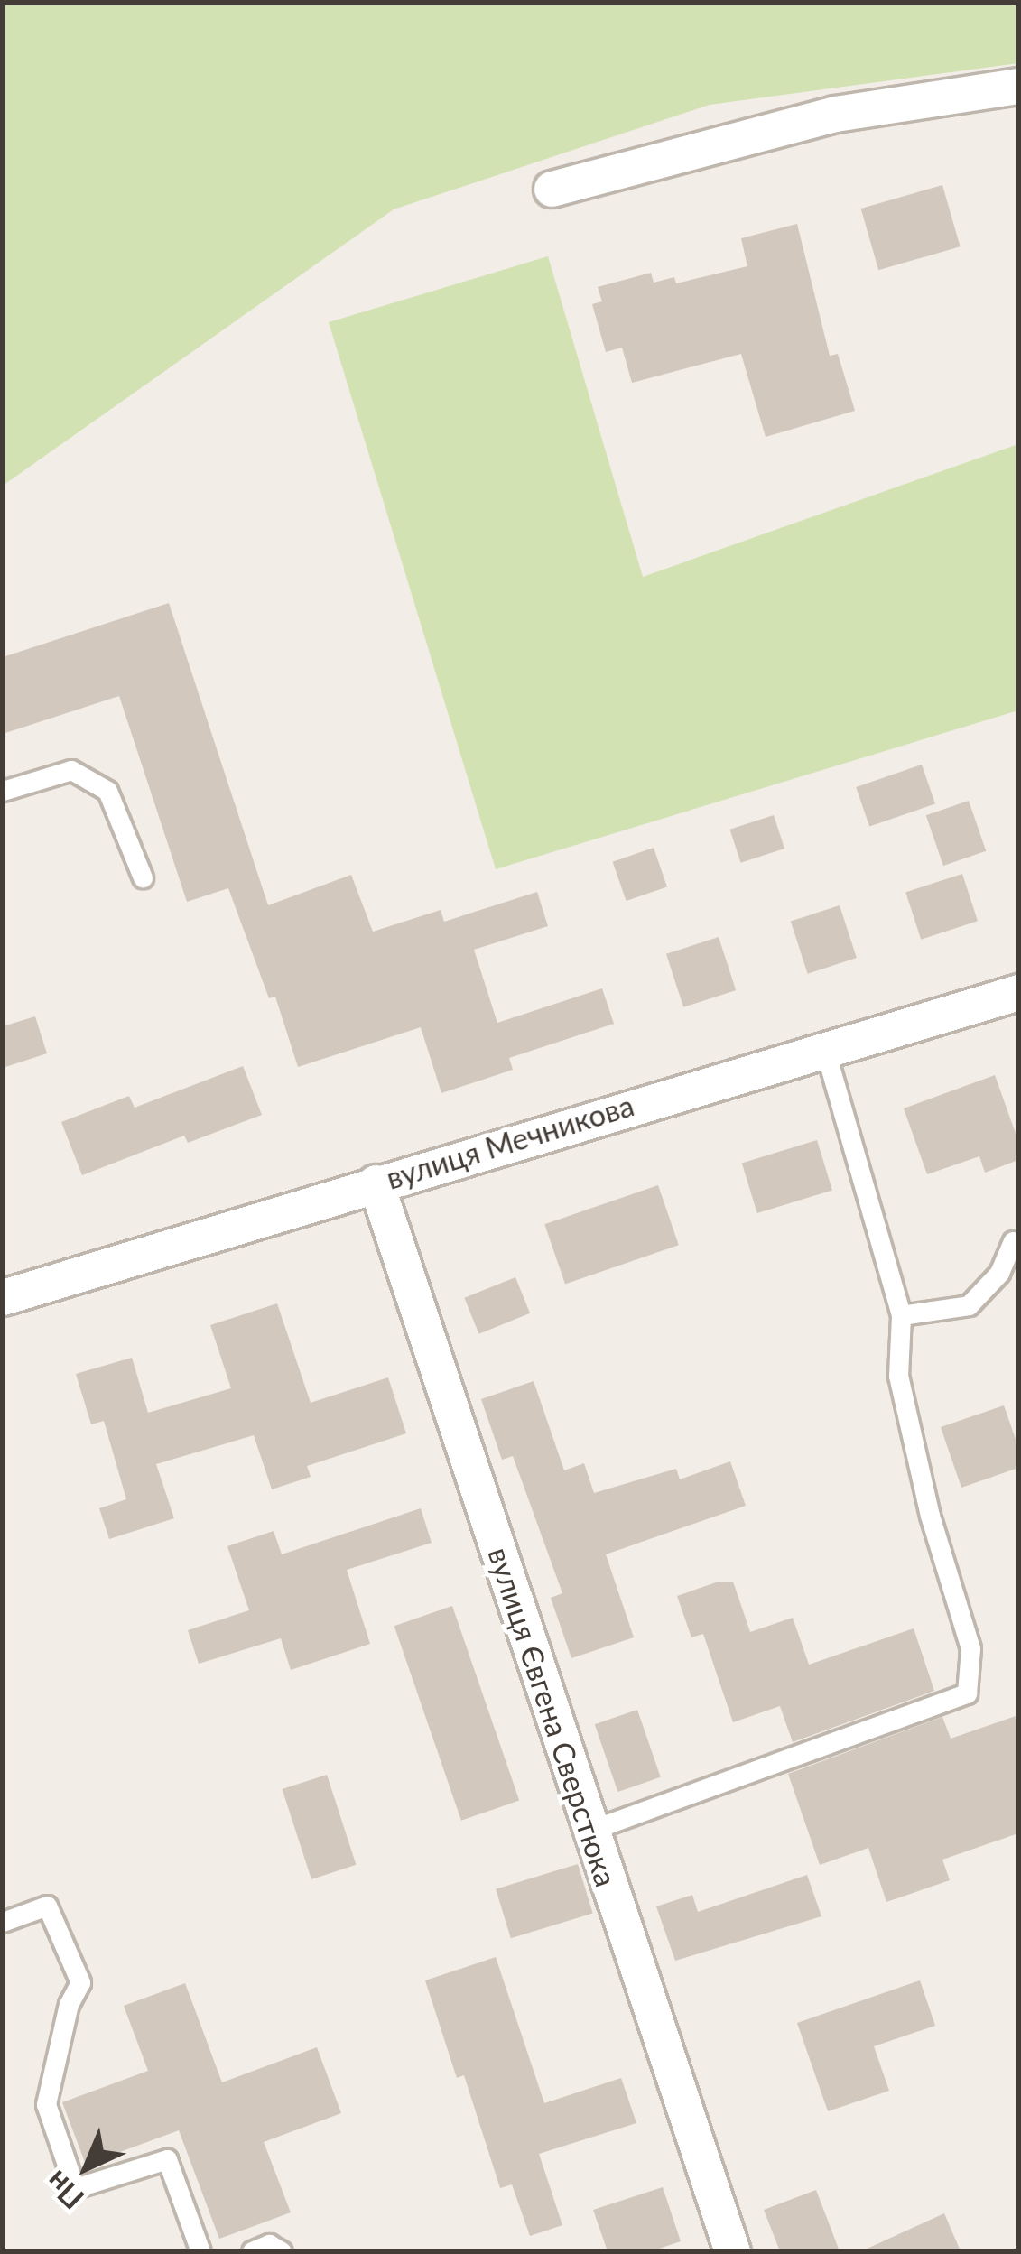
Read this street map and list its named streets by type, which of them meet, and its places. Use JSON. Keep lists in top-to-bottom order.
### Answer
{
  "streets": {
    "street": ["вулиця Мечникова", "вулиця Євгена Сверстюка"]
  },
  "crossings": [
    ["вулиця Мечникова", "вулиця Євгена Сверстюка"]
  ],
  "north": "bottom left"
}
